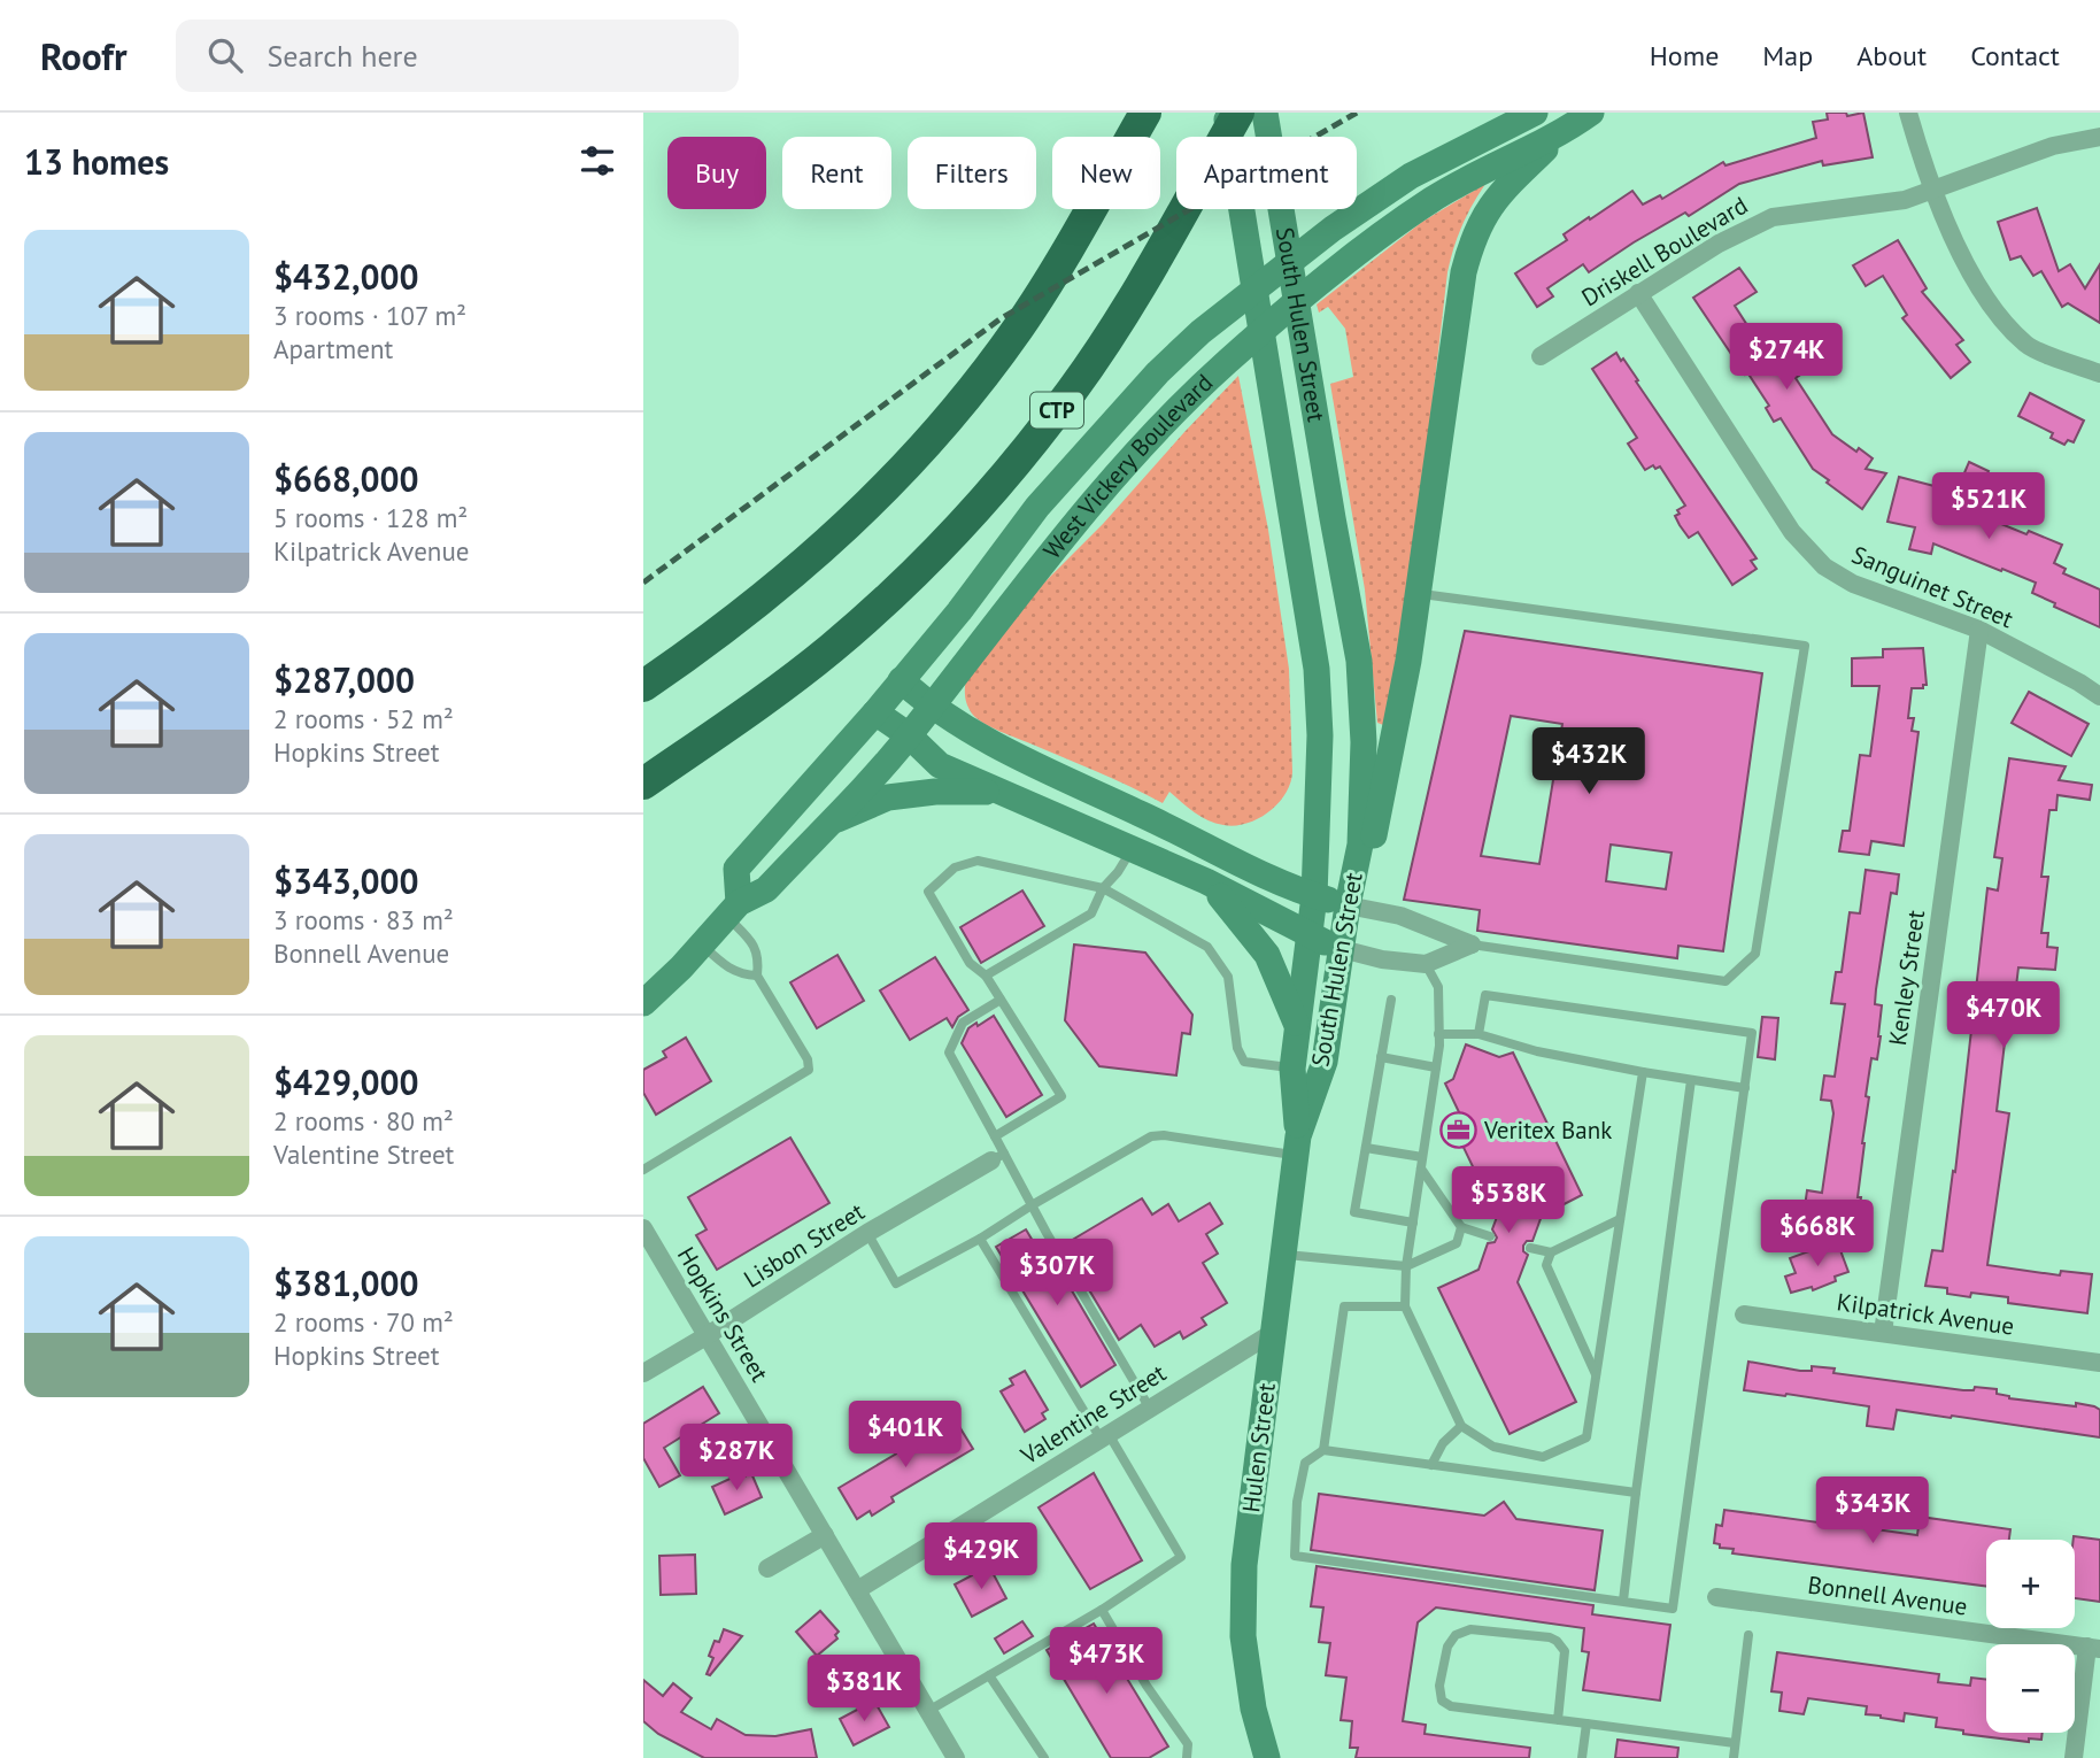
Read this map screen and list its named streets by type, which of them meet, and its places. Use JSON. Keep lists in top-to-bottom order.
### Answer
{
  "streets": {
    "highway": ["CTP"],
    "main road": ["South Hulen Street", "West Vickery Boulevard", "Hulen Street"],
    "street": [
      "Driskell Boulevard",
      "Sanguinet Street",
      "Kenley Street",
      "Lisbon Street",
      "Hopkins Street",
      "Kilpatrick Avenue",
      "Valentine Street",
      "Bonnell Avenue"
    ]
  },
  "crossings": [
    ["Driskell Boulevard", "Sanguinet Street"],
    ["South Hulen Street", "Hulen Street"],
    ["Sanguinet Street", "Kenley Street"],
    ["Kenley Street", "Kilpatrick Avenue"],
    ["Lisbon Street", "Hopkins Street"],
    ["Hopkins Street", "Valentine Street"],
    ["Valentine Street", "Hulen Street"]
  ],
  "places": {
    "office": ["Veritex Bank"]
  },
  "page": {
    "header": "Roofr",
    "search": "Search here",
    "nav": [
      "Home",
      "Map",
      "About",
      "Contact"
    ],
    "heading": "13 homes",
    "chip": [
      "Buy",
      "Rent",
      "Filters",
      "New",
      "Apartment"
    ],
    "list": [
      {
        "name": "$432,000",
        "note": "3 rooms · 107 m² · Apartment"
      },
      {
        "name": "$668,000",
        "note": "5 rooms · 128 m² · Kilpatrick Avenue"
      },
      {
        "name": "$287,000",
        "note": "2 rooms · 52 m² · Hopkins Street"
      },
      {
        "name": "$343,000",
        "note": "3 rooms · 83 m² · Bonnell Avenue"
      },
      {
        "name": "$429,000",
        "note": "2 rooms · 80 m² · Valentine Street"
      },
      {
        "name": "$381,000",
        "note": "2 rooms · 70 m² · Hopkins Street"
      }
    ],
    "price": [
      "$274K",
      "$521K",
      "$432K",
      "$470K",
      "$538K",
      "$668K",
      "$307K",
      "$401K",
      "$287K",
      "$343K",
      "$429K",
      "$473K",
      "$381K"
    ],
    "map_buttons": ["+", "−"]
  }
}
